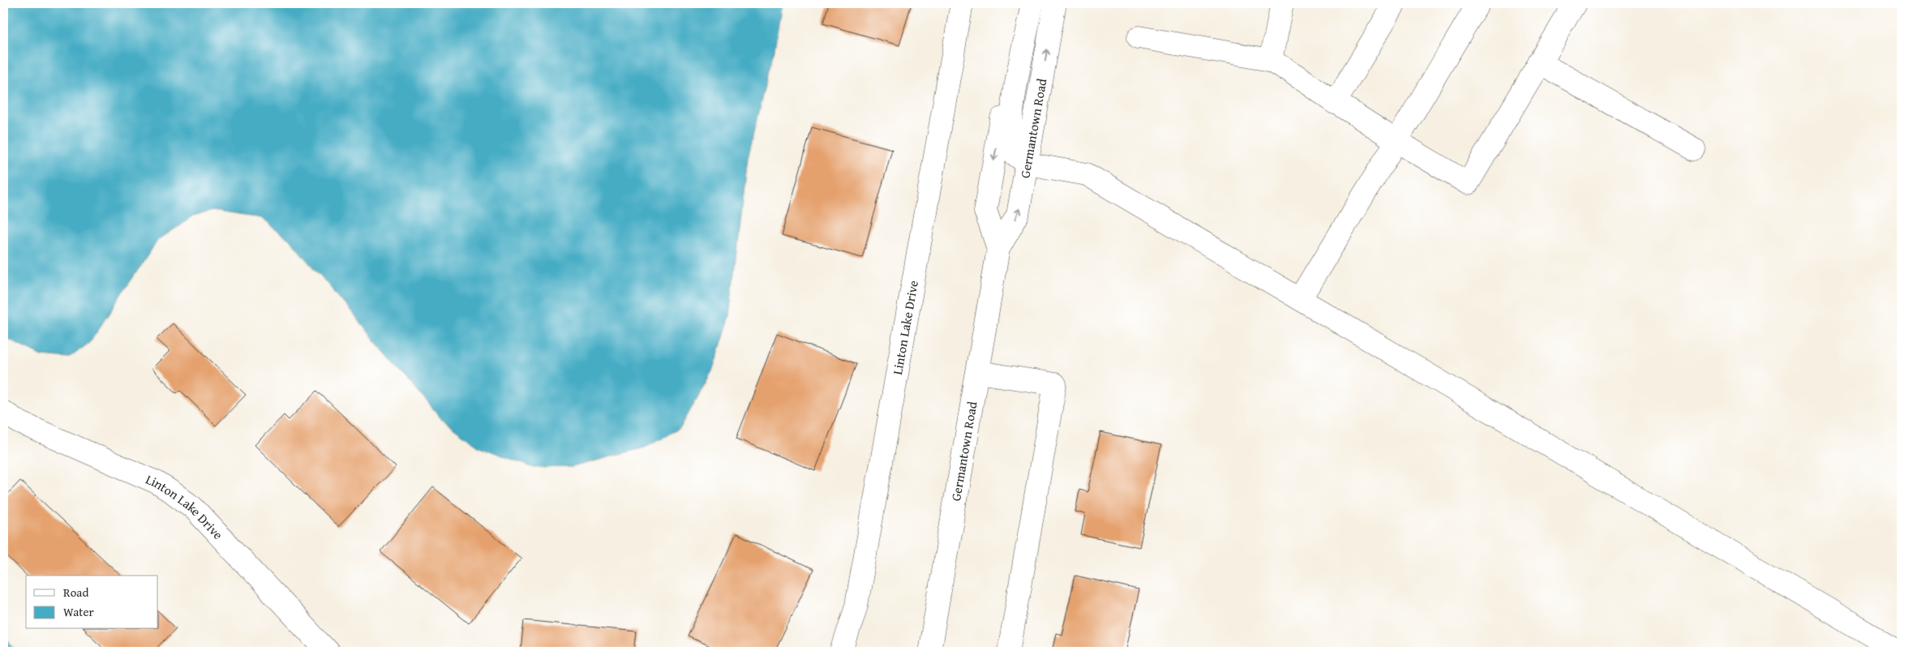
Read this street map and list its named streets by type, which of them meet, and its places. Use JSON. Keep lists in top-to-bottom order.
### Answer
{
  "streets": {
    "street": ["Germantown Road", "Linton Lake Drive"]
  },
  "legend": ["Road", "Water"]
}
